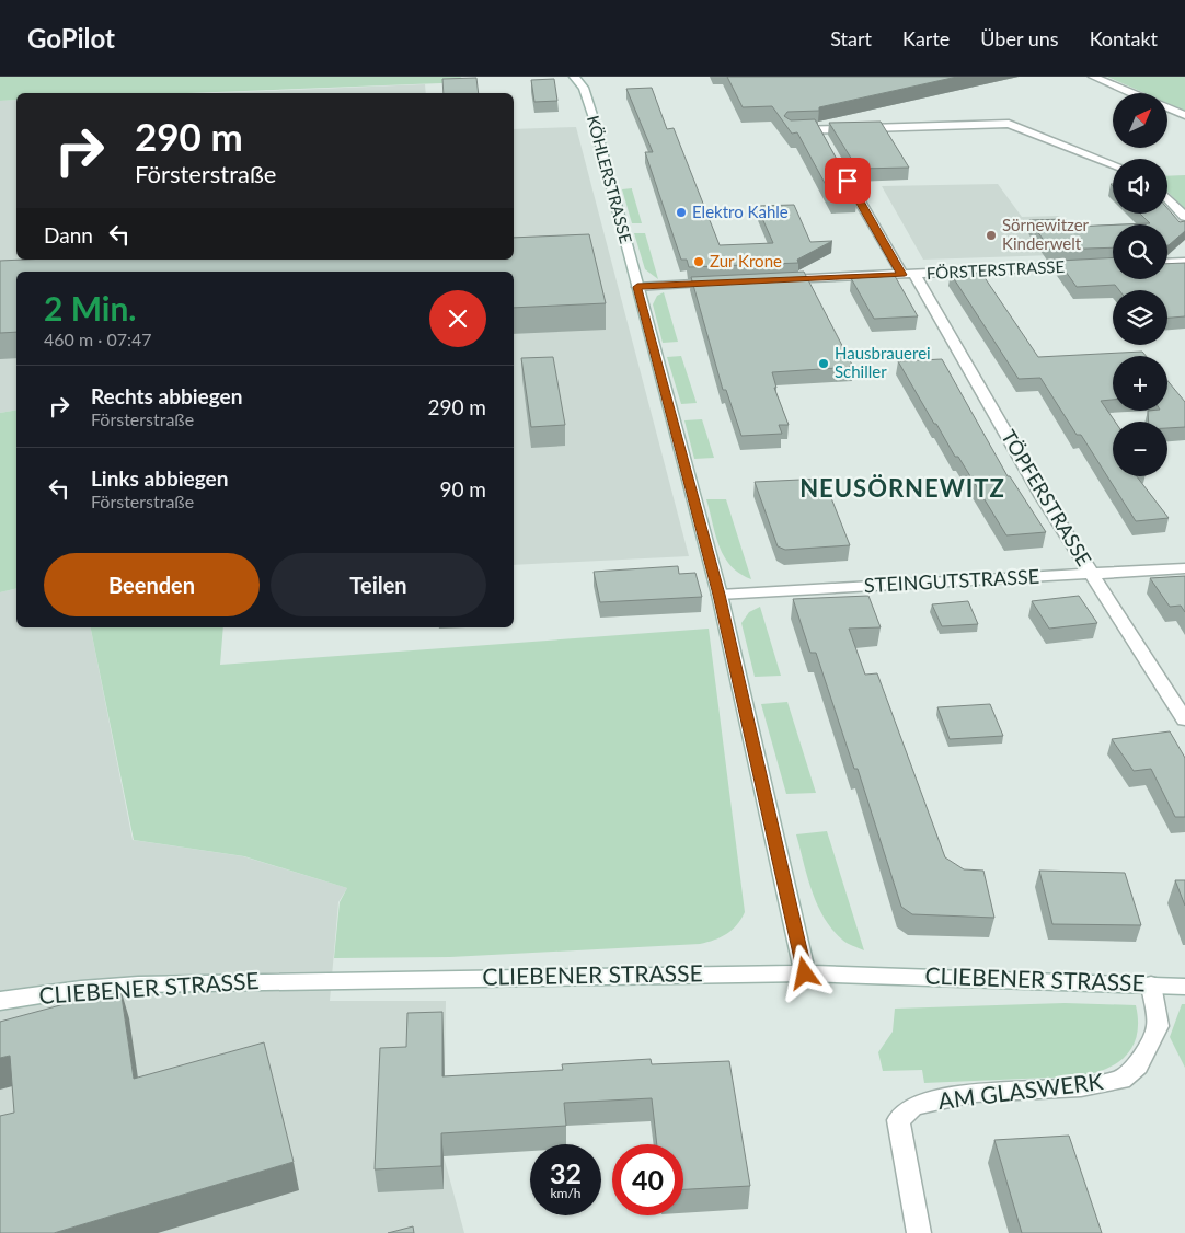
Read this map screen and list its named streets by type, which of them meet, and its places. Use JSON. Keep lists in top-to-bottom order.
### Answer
{
  "streets": {
    "street": [
      "KÖHLERSTRASSE",
      "FÖRSTERSTRASSE",
      "TÖPFERSTRASSE",
      "STEINGUTSTRASSE",
      "CLIEBENER STRASSE",
      "AM GLASWERK"
    ]
  },
  "crossings": [
    ["KÖHLERSTRASSE", "STEINGUTSTRASSE"],
    ["KÖHLERSTRASSE", "CLIEBENER STRASSE"],
    ["FÖRSTERSTRASSE", "TÖPFERSTRASSE"],
    ["TÖPFERSTRASSE", "STEINGUTSTRASSE"],
    ["CLIEBENER STRASSE", "AM GLASWERK"]
  ],
  "districts": ["NEUSÖRNEWITZ"],
  "places": [
    "Elektro Kahle",
    "Sörnewitzer Kinderwelt",
    "Zur Krone",
    "Hausbrauerei Schiller"
  ],
  "north": "top right",
  "page": {
    "header": "GoPilot",
    "nav": [
      "Start",
      "Karte",
      "Über uns",
      "Kontakt"
    ],
    "map_buttons": ["+", "−"],
    "turn": ["290 m", "Försterstraße"],
    "then": "Dann",
    "heading": ["2 Min.", "460 m · 07:47"],
    "list": [
      {
        "name": "Rechts abbiegen",
        "note": "Försterstraße",
        "value": "290 m"
      },
      {
        "name": "Links abbiegen",
        "note": "Försterstraße",
        "value": "90 m"
      }
    ],
    "buttons": ["Beenden", "Teilen"],
    "speed": "32 km/h",
    "limit": "40"
  }
}
